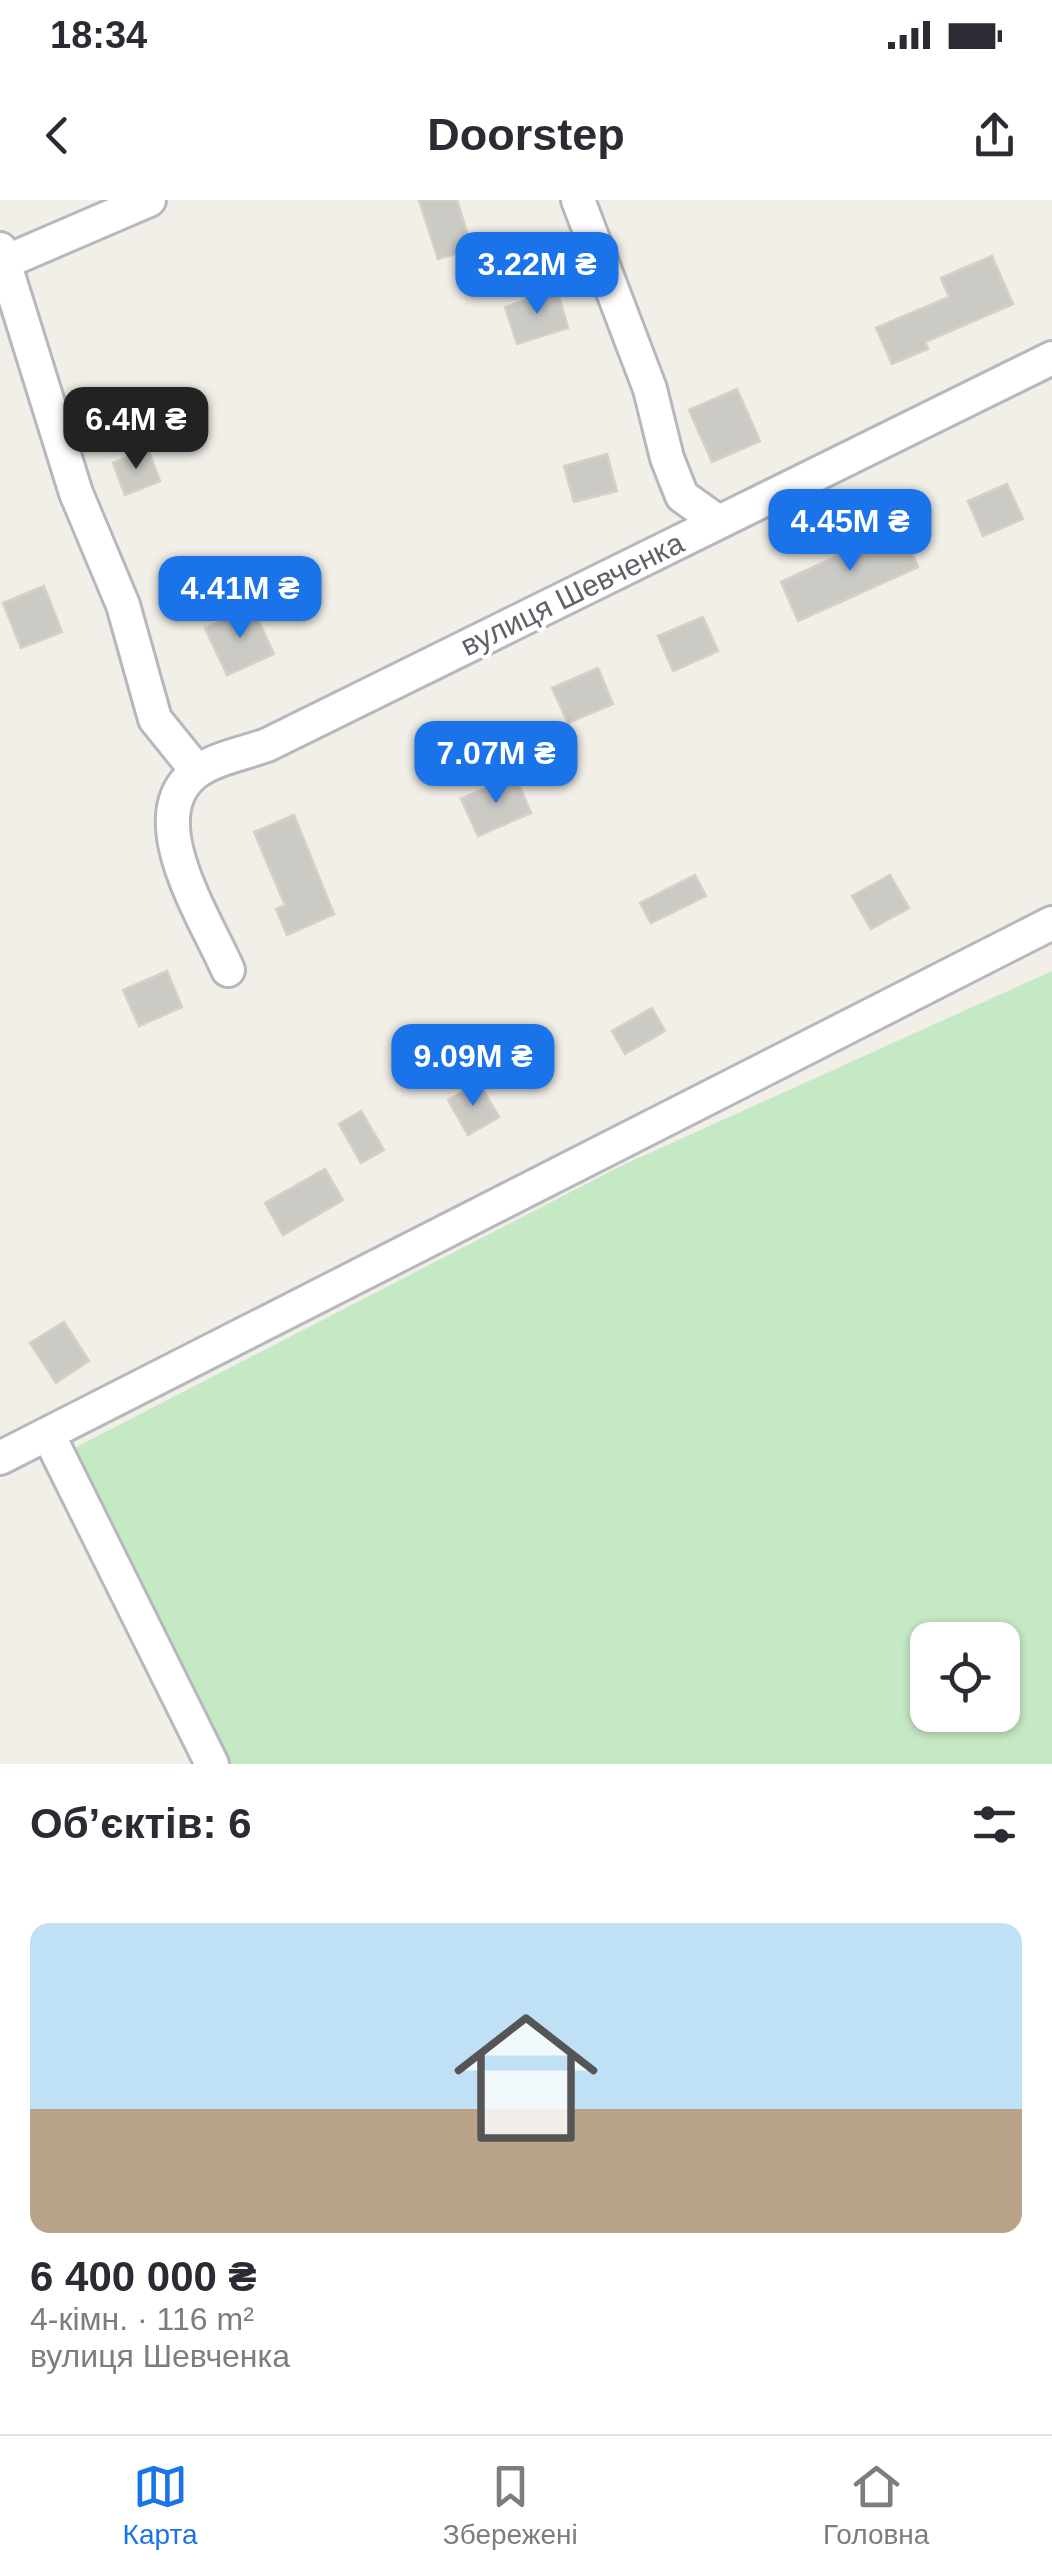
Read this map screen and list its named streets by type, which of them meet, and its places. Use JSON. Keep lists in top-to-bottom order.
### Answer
{
  "streets": {
    "street": ["вулиця Шевченка"]
  },
  "page": {
    "status": "18:34",
    "header": "Doorstep",
    "price": [
      "3.22M ₴",
      "6.4M ₴",
      "4.45M ₴",
      "4.41M ₴",
      "7.07M ₴",
      "9.09M ₴"
    ],
    "heading": "Об’єктів: 6",
    "list": [
      {
        "name": "6 400 000 ₴",
        "note": "4-кімн. · 116 m² · вулиця Шевченка"
      }
    ],
    "tabs": ["Карта", "Збережені", "Головна"]
  }
}
